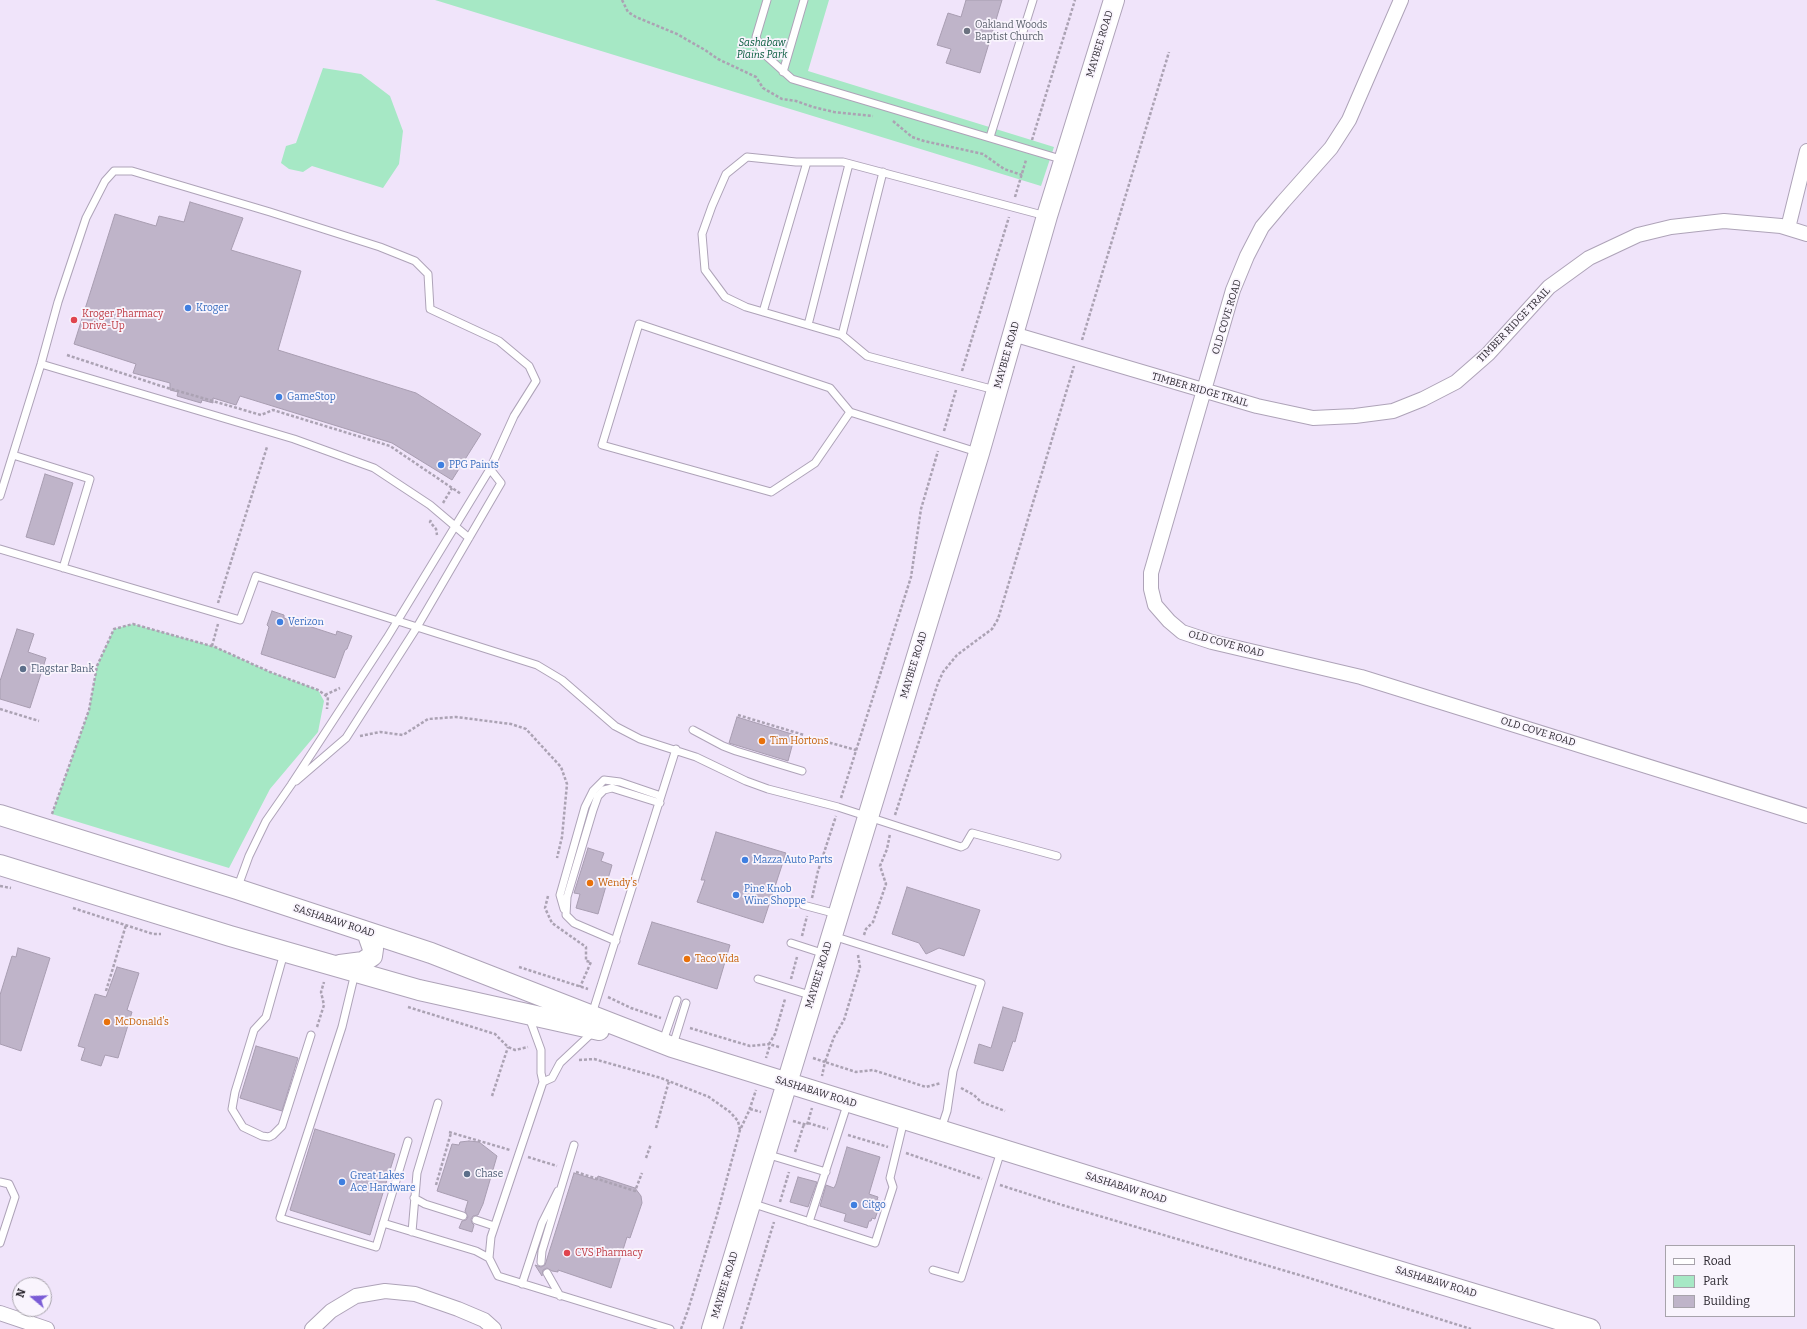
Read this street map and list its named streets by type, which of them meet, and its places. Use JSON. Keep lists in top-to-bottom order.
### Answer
{
  "streets": {
    "main road": ["MAYBEE ROAD", "SASHABAW ROAD"],
    "street": ["OLD COVE ROAD", "TIMBER RIDGE TRAIL"]
  },
  "crossings": [
    ["MAYBEE ROAD", "TIMBER RIDGE TRAIL"],
    ["MAYBEE ROAD", "SASHABAW ROAD"],
    ["OLD COVE ROAD", "TIMBER RIDGE TRAIL"]
  ],
  "parks": ["Sashabaw Plains Park"],
  "places": [
    "Oakland Woods Baptist Church",
    "Kroger",
    "Kroger Pharmacy Drive-Up",
    "GameStop",
    "PPG Paints",
    "Verizon",
    "Flagstar Bank",
    "Tim Hortons",
    "Mazza Auto Parts",
    "Wendy's",
    "Pine Knob Wine Shoppe",
    "Taco Vida",
    "McDonald's",
    "Chase",
    "Great Lakes Ace Hardware",
    "Citgo",
    "CVS Pharmacy"
  ],
  "legend": ["Road", "Park", "Building"],
  "north": "left"
}
